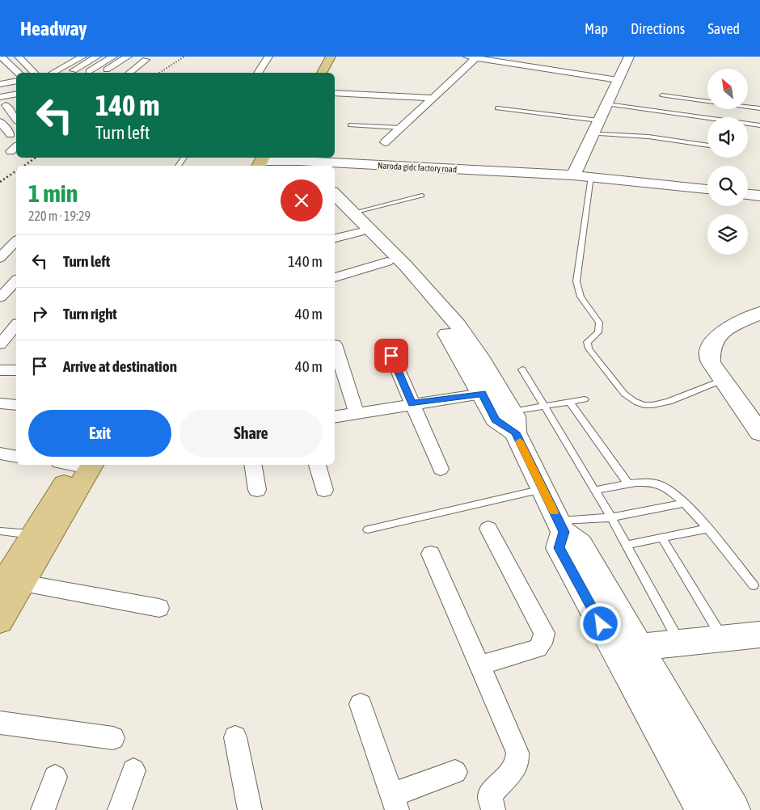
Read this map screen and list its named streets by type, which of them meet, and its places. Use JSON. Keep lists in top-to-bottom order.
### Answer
{
  "streets": {
    "street": ["Naroda gidc factory road"]
  },
  "north": "top left",
  "page": {
    "header": "Headway",
    "nav": ["Map", "Directions", "Saved"],
    "turn": ["140 m", "Turn left"],
    "heading": ["1 min", "220 m · 19:29"],
    "list": [
      {
        "name": "Turn left",
        "value": "140 m"
      },
      {
        "name": "Turn right",
        "value": "40 m"
      },
      {
        "name": "Arrive at destination",
        "value": "40 m"
      }
    ],
    "buttons": ["Exit", "Share"]
  }
}
